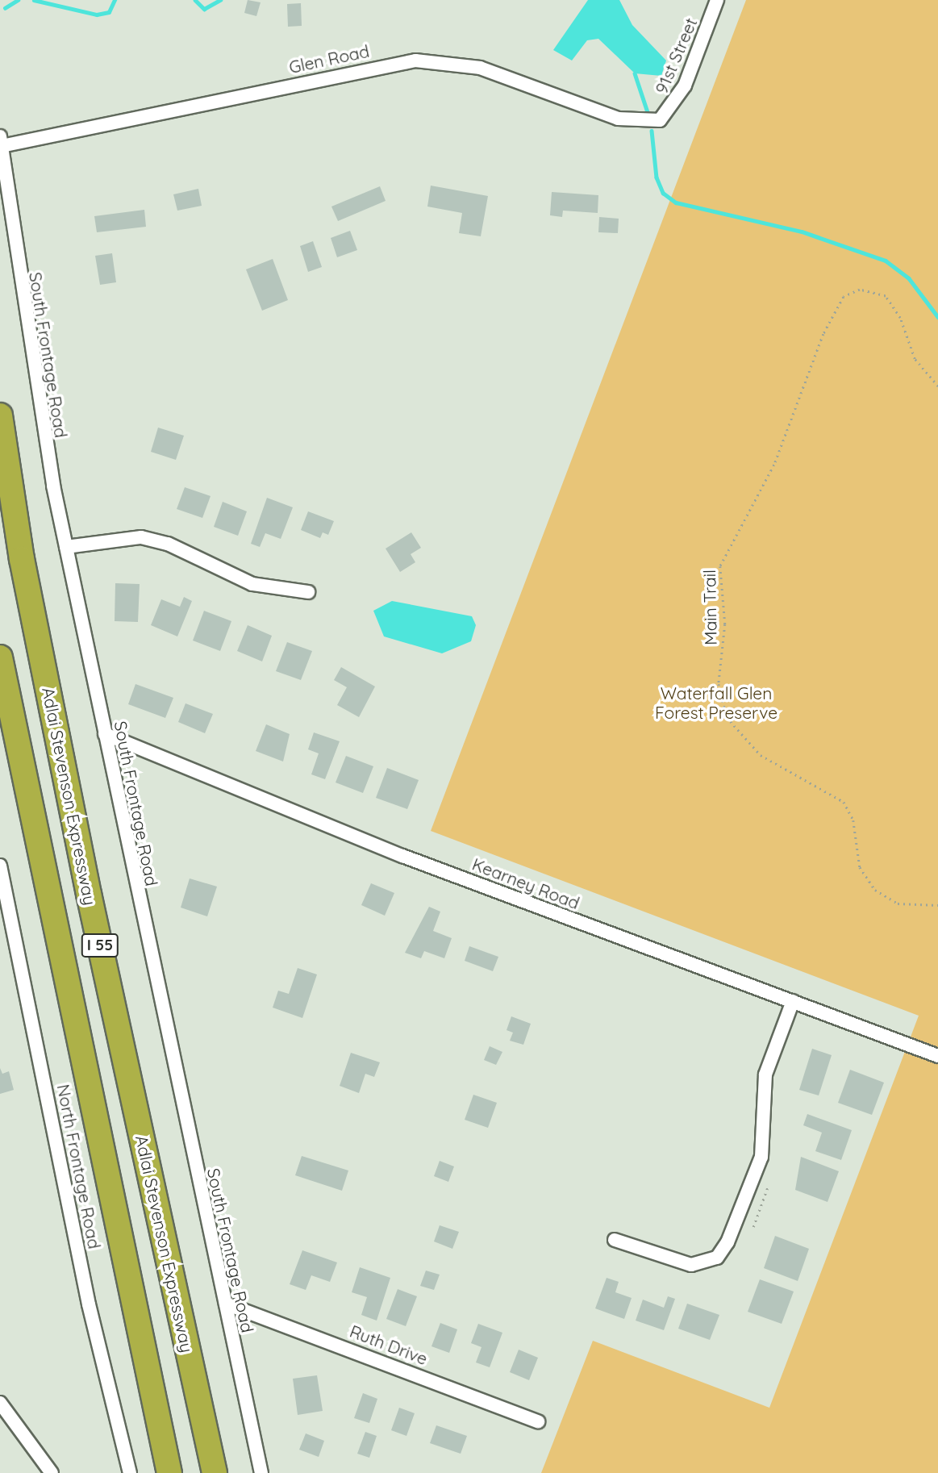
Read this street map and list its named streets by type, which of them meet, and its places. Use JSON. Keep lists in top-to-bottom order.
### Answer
{
  "streets": {
    "highway": ["Adlai Stevenson Expressway", "I 55"],
    "street": [
      "91st Street",
      "Glen Road",
      "South Frontage Road",
      "Kearney Road",
      "North Frontage Road",
      "Ruth Drive"
    ],
    "path": ["Main Trail"]
  },
  "crossings": [
    ["91st Street", "Glen Road"],
    ["Glen Road", "South Frontage Road"],
    ["South Frontage Road", "Kearney Road"],
    ["South Frontage Road", "Ruth Drive"]
  ],
  "parks": ["Waterfall Glen Forest Preserve"]
}
